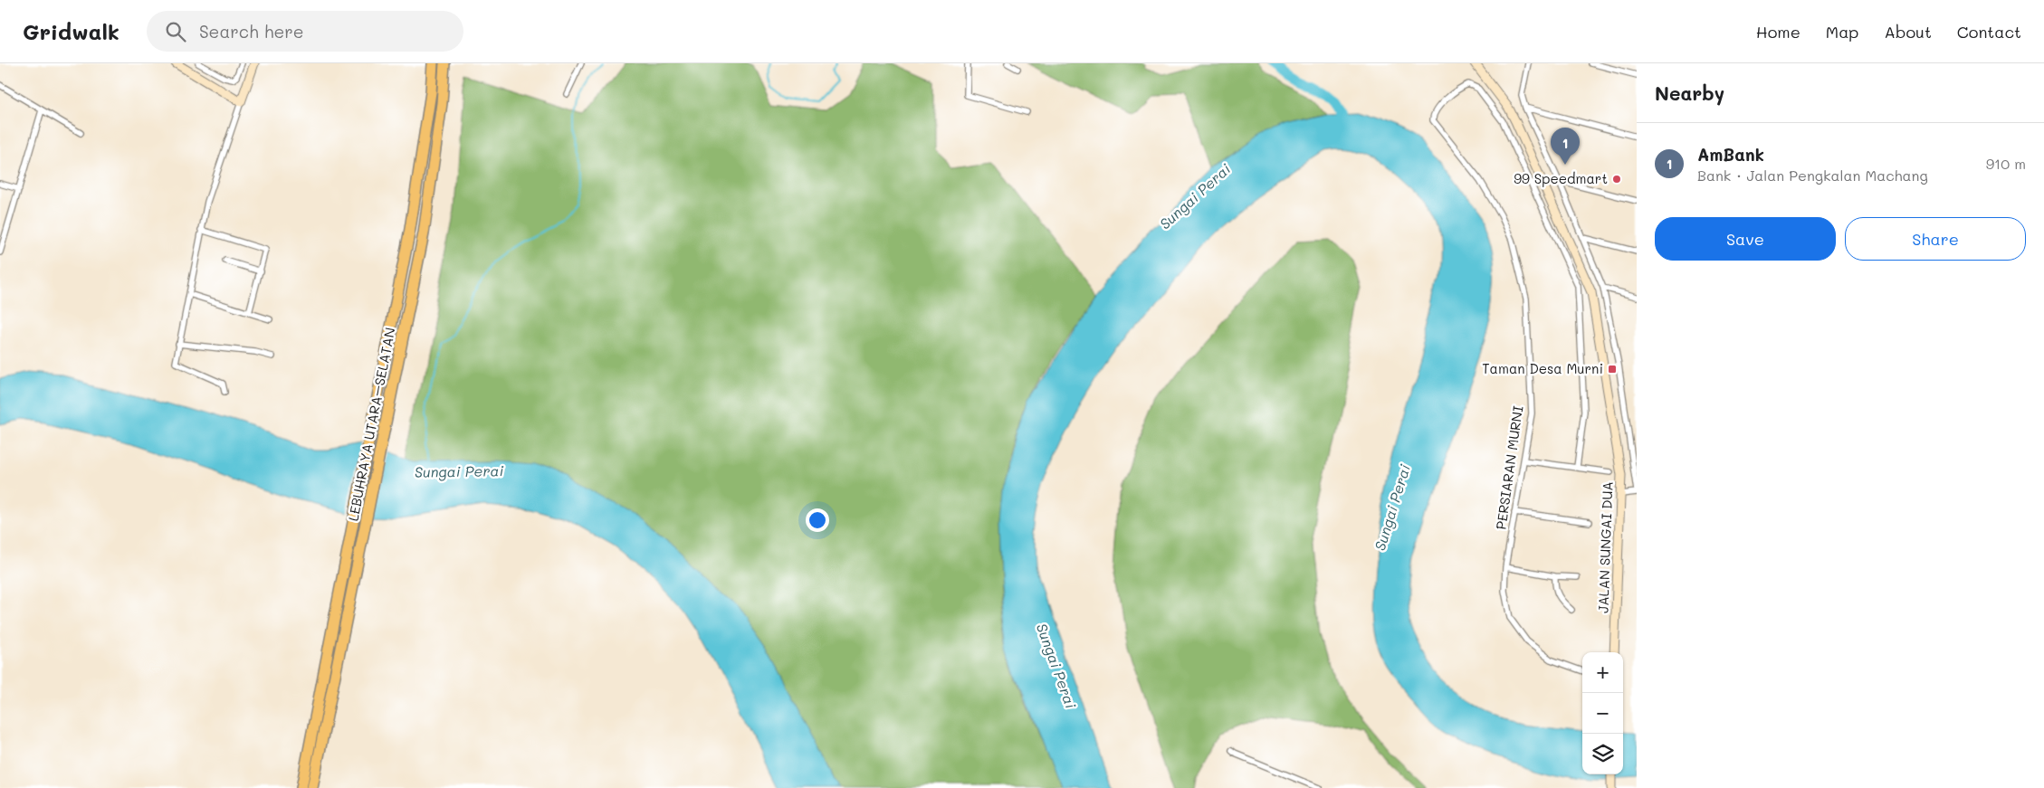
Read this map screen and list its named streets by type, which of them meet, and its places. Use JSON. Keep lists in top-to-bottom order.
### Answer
{
  "streets": {
    "highway": ["LEBUHRAYA UTARA–SELATAN"],
    "main road": ["JALAN SUNGAI DUA"],
    "street": ["PERSIARAN MURNI"]
  },
  "water": ["Sungai Perai"],
  "places": {
    "other": ["99 Speedmart"],
    "transit": ["Taman Desa Murni"]
  },
  "page": {
    "header": "Gridwalk",
    "search": "Search here",
    "nav": [
      "Home",
      "Map",
      "About",
      "Contact"
    ],
    "heading": "Nearby",
    "list": [
      {
        "mark": "1",
        "name": "AmBank",
        "note": "Bank · Jalan Pengkalan Machang",
        "value": "910 m"
      }
    ],
    "pins": "1",
    "buttons": ["Save", "Share"],
    "map_buttons": ["+", "−"]
  }
}
